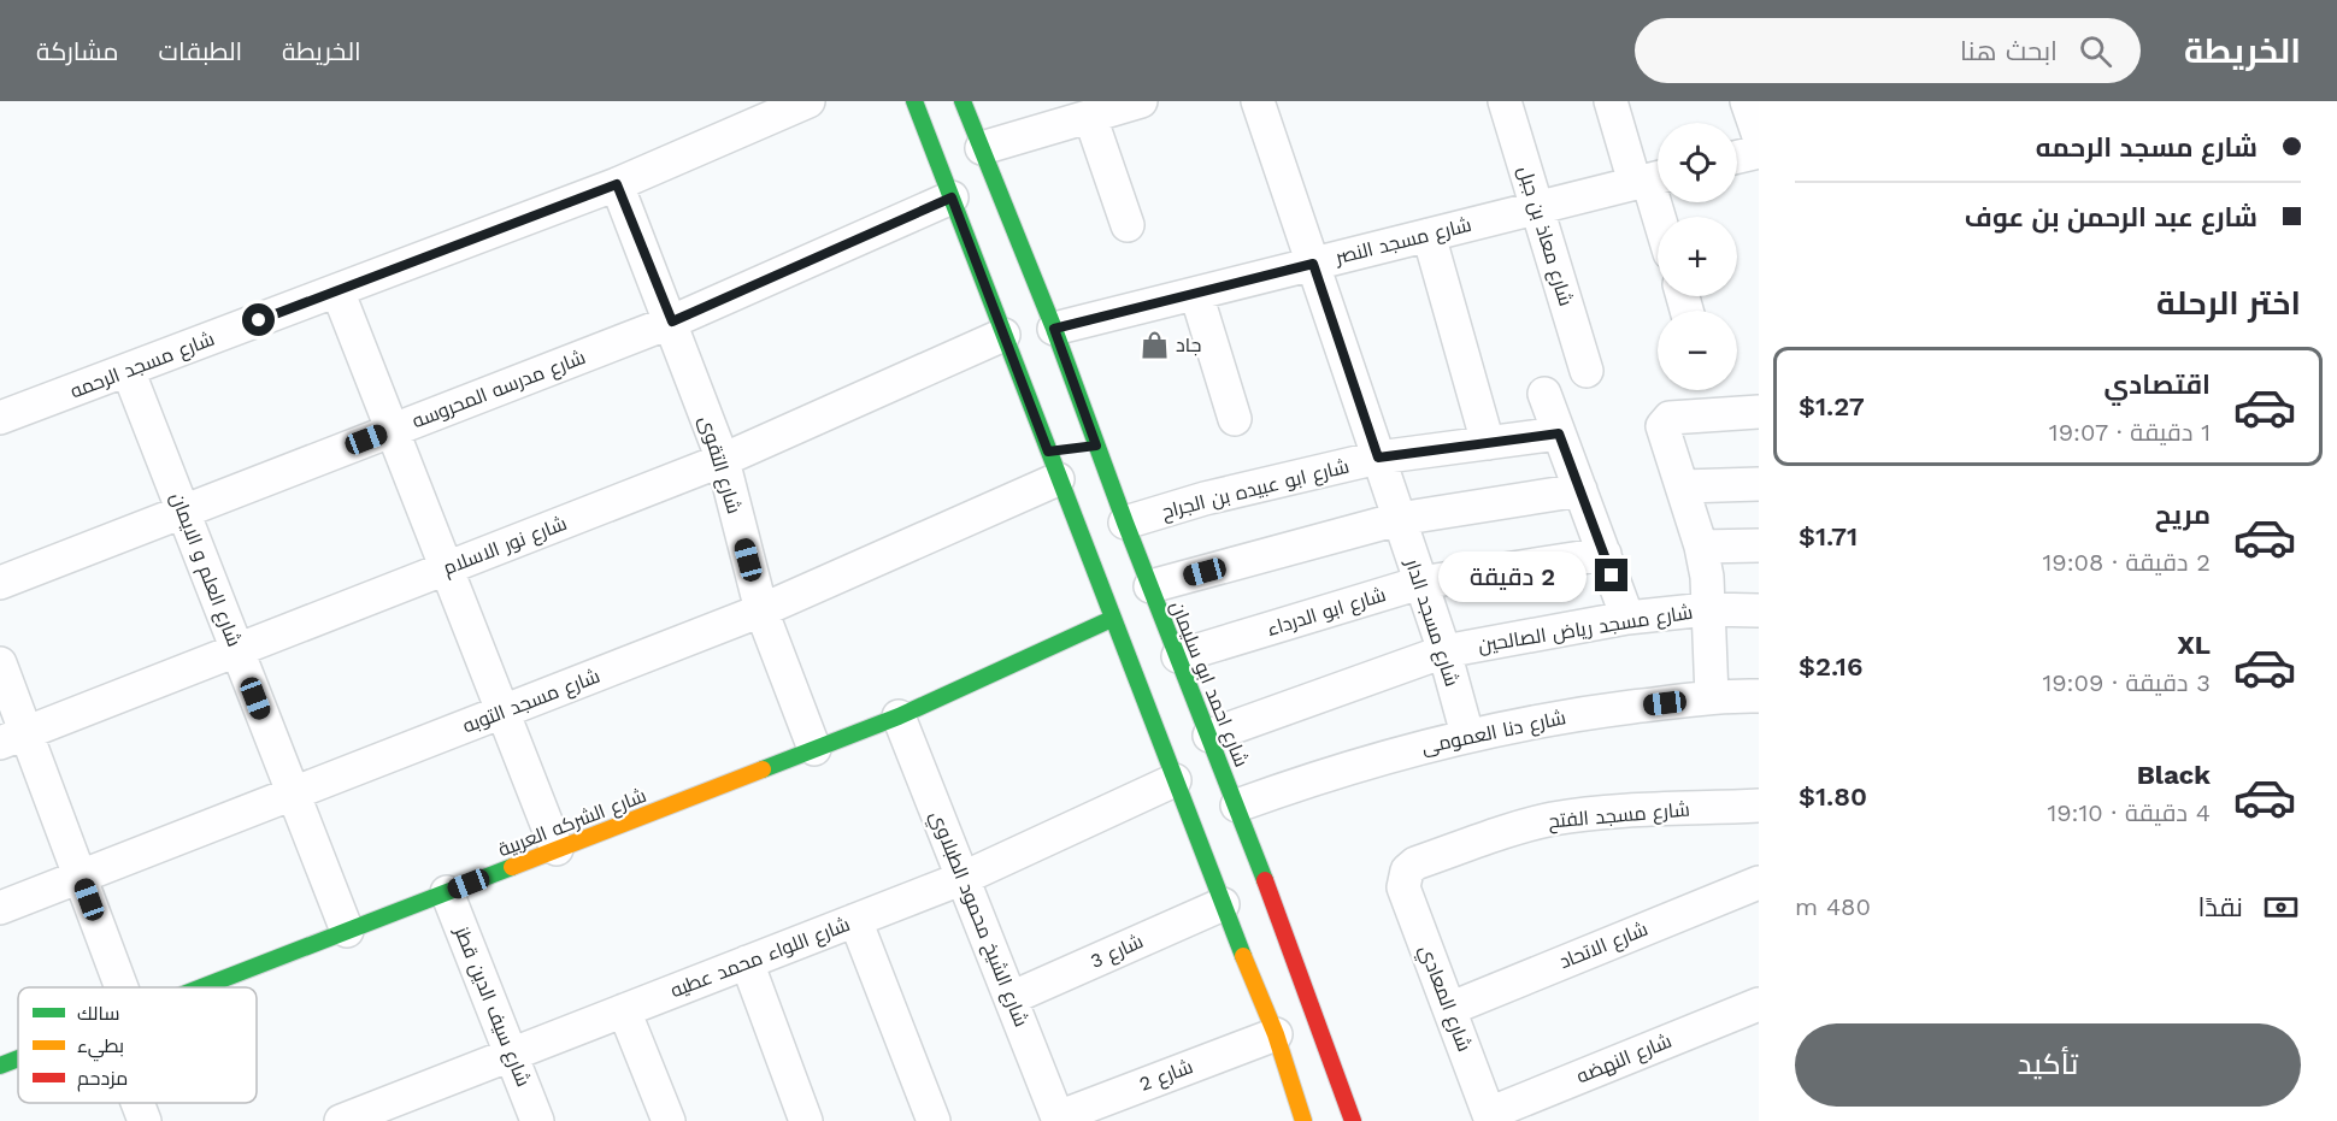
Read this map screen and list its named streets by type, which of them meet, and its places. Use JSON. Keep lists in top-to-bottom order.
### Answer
{
  "streets": {
    "main road": ["شارع احمد ابو سليمان", "شارع الشركه العربية"],
    "street": [
      "شارع معاذ بن جبل",
      "شارع مسجد النصر",
      "شارع مسجد الرحمه",
      "شارع مدرسه المحروسه",
      "شارع التقوى",
      "شارع ابو عبيده بن الجراح",
      "شارع نور الاسلام",
      "شارع العلم و الايمان",
      "شارع ابو الدرداء",
      "شارع مسجد الدار",
      "شارع مسجد رياض الصالحين",
      "شارع مسجد التوبه",
      "شارع دنا العمومى",
      "شارع مسجد الفتح",
      "شارع الشيخ محمود الطبلاوي",
      "شارع الاتحاد",
      "شارع 3",
      "شارع اللواء محمد عطيه",
      "شارع المعادي",
      "شارع سيف الدين قطز",
      "شارع النهضه",
      "شارع 2"
    ]
  },
  "crossings": [
    ["شارع معاذ بن جبل", "شارع مسجد النصر"],
    ["شارع مسجد النصر", "شارع مسجد الدار"],
    ["شارع مسجد النصر", "شارع احمد ابو سليمان"],
    ["شارع مسجد الرحمه", "شارع التقوى"],
    ["شارع مسجد الرحمه", "شارع العلم و الايمان"],
    ["شارع مدرسه المحروسه", "شارع التقوى"],
    ["شارع مدرسه المحروسه", "شارع العلم و الايمان"],
    ["شارع مدرسه المحروسه", "شارع احمد ابو سليمان"],
    ["شارع التقوى", "شارع نور الاسلام"],
    ["شارع التقوى", "شارع مسجد التوبه"],
    ["شارع التقوى", "شارع الشركه العربية"],
    ["شارع ابو عبيده بن الجراح", "شارع مسجد الدار"],
    ["شارع ابو عبيده بن الجراح", "شارع احمد ابو سليمان"],
    ["شارع نور الاسلام", "شارع العلم و الايمان"],
    ["شارع نور الاسلام", "شارع احمد ابو سليمان"],
    ["شارع العلم و الايمان", "شارع مسجد التوبه"],
    ["شارع العلم و الايمان", "شارع الشركه العربية"],
    ["شارع ابو الدرداء", "شارع مسجد الدار"],
    ["شارع ابو الدرداء", "شارع احمد ابو سليمان"],
    ["شارع مسجد الدار", "شارع مسجد رياض الصالحين"],
    ["شارع مسجد الدار", "شارع دنا العمومى"],
    ["شارع مسجد رياض الصالحين", "شارع احمد ابو سليمان"],
    ["شارع احمد ابو سليمان", "شارع مسجد التوبه"],
    ["شارع احمد ابو سليمان", "شارع دنا العمومى"],
    ["شارع احمد ابو سليمان", "شارع الشركه العربية"],
    ["شارع احمد ابو سليمان", "شارع 3"],
    ["شارع احمد ابو سليمان", "شارع اللواء محمد عطيه"],
    ["شارع احمد ابو سليمان", "شارع 2"],
    ["شارع مسجد الفتح", "شارع المعادي"],
    ["شارع الشركه العربية", "شارع الشيخ محمود الطبلاوي"],
    ["شارع الشركه العربية", "شارع سيف الدين قطز"],
    ["شارع الشيخ محمود الطبلاوي", "شارع 3"],
    ["شارع الشيخ محمود الطبلاوي", "شارع اللواء محمد عطيه"],
    ["شارع الشيخ محمود الطبلاوي", "شارع 2"],
    ["شارع الاتحاد", "شارع المعادي"],
    ["شارع اللواء محمد عطيه", "شارع سيف الدين قطز"],
    ["شارع المعادي", "شارع النهضه"]
  ],
  "places": {
    "shop": ["جاد"]
  },
  "legend": ["سالك", "بطيء", "مزدحم"],
  "page": {
    "header": "الخريطة",
    "search": "ابحث هنا",
    "nav": ["الخريطة", "الطبقات", "مشاركة"],
    "banner": ["شارع مسجد الرحمه", "شارع عبد الرحمن بن عوف"],
    "map_buttons": ["+", "−"],
    "heading": "اختر الرحلة",
    "list": [
      {
        "name": "اقتصادي",
        "note": "1 دقيقة · 19:07",
        "value": "$1.27"
      },
      {
        "name": "مريح",
        "note": "2 دقيقة · 19:08",
        "value": "$1.71"
      },
      {
        "name": "XL",
        "note": "3 دقيقة · 19:09",
        "value": "$2.16"
      },
      {
        "name": "Black",
        "note": "4 دقيقة · 19:10",
        "value": "$1.80"
      }
    ],
    "bubble": "2 دقيقة",
    "pay": ["نقدًا", "480 m"],
    "buttons": "تأكيد"
  }
}
